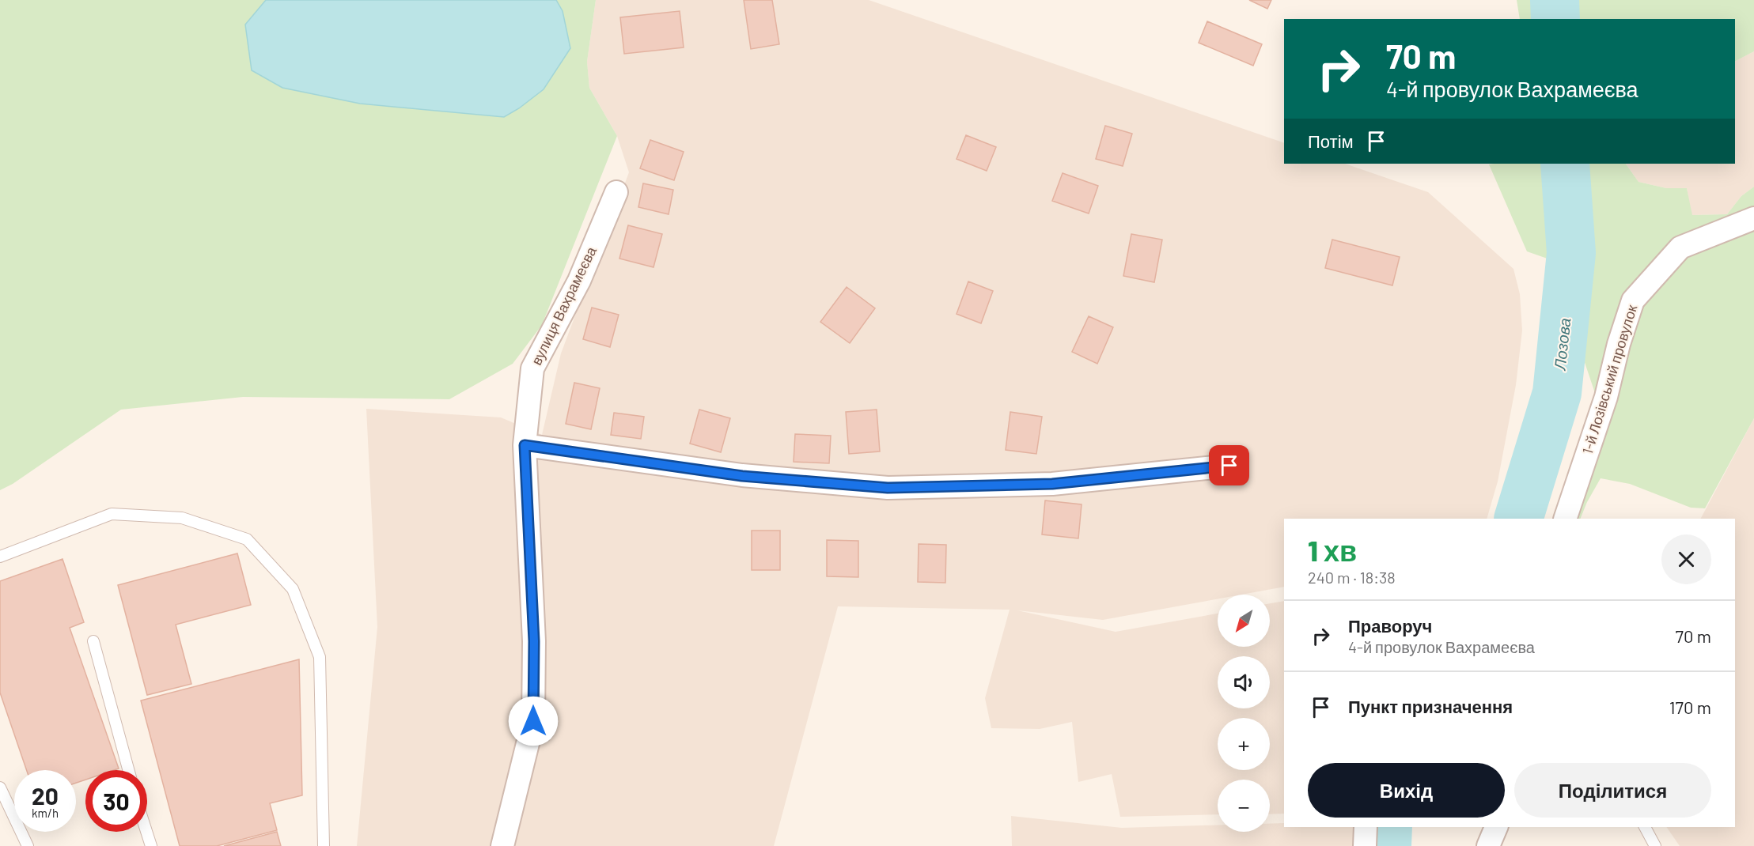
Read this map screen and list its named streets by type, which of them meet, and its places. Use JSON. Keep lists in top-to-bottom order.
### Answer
{
  "streets": {
    "street": ["вулиця Вахрамеєва", "1-й Лозівський провулок"]
  },
  "water": ["Лозова"],
  "north": "bottom left",
  "page": {
    "turn": ["70 m", "4-й провулок Вахрамеєва"],
    "then": "Потім",
    "heading": ["1 хв", "240 m · 18:38"],
    "map_buttons": ["+", "−"],
    "list": [
      {
        "name": "Праворуч",
        "note": "4-й провулок Вахрамеєва",
        "value": "70 m"
      },
      {
        "name": "Пункт призначення",
        "value": "170 m"
      }
    ],
    "buttons": ["Вихід", "Поділитися"],
    "speed": "20 km/h",
    "limit": "30"
  }
}
